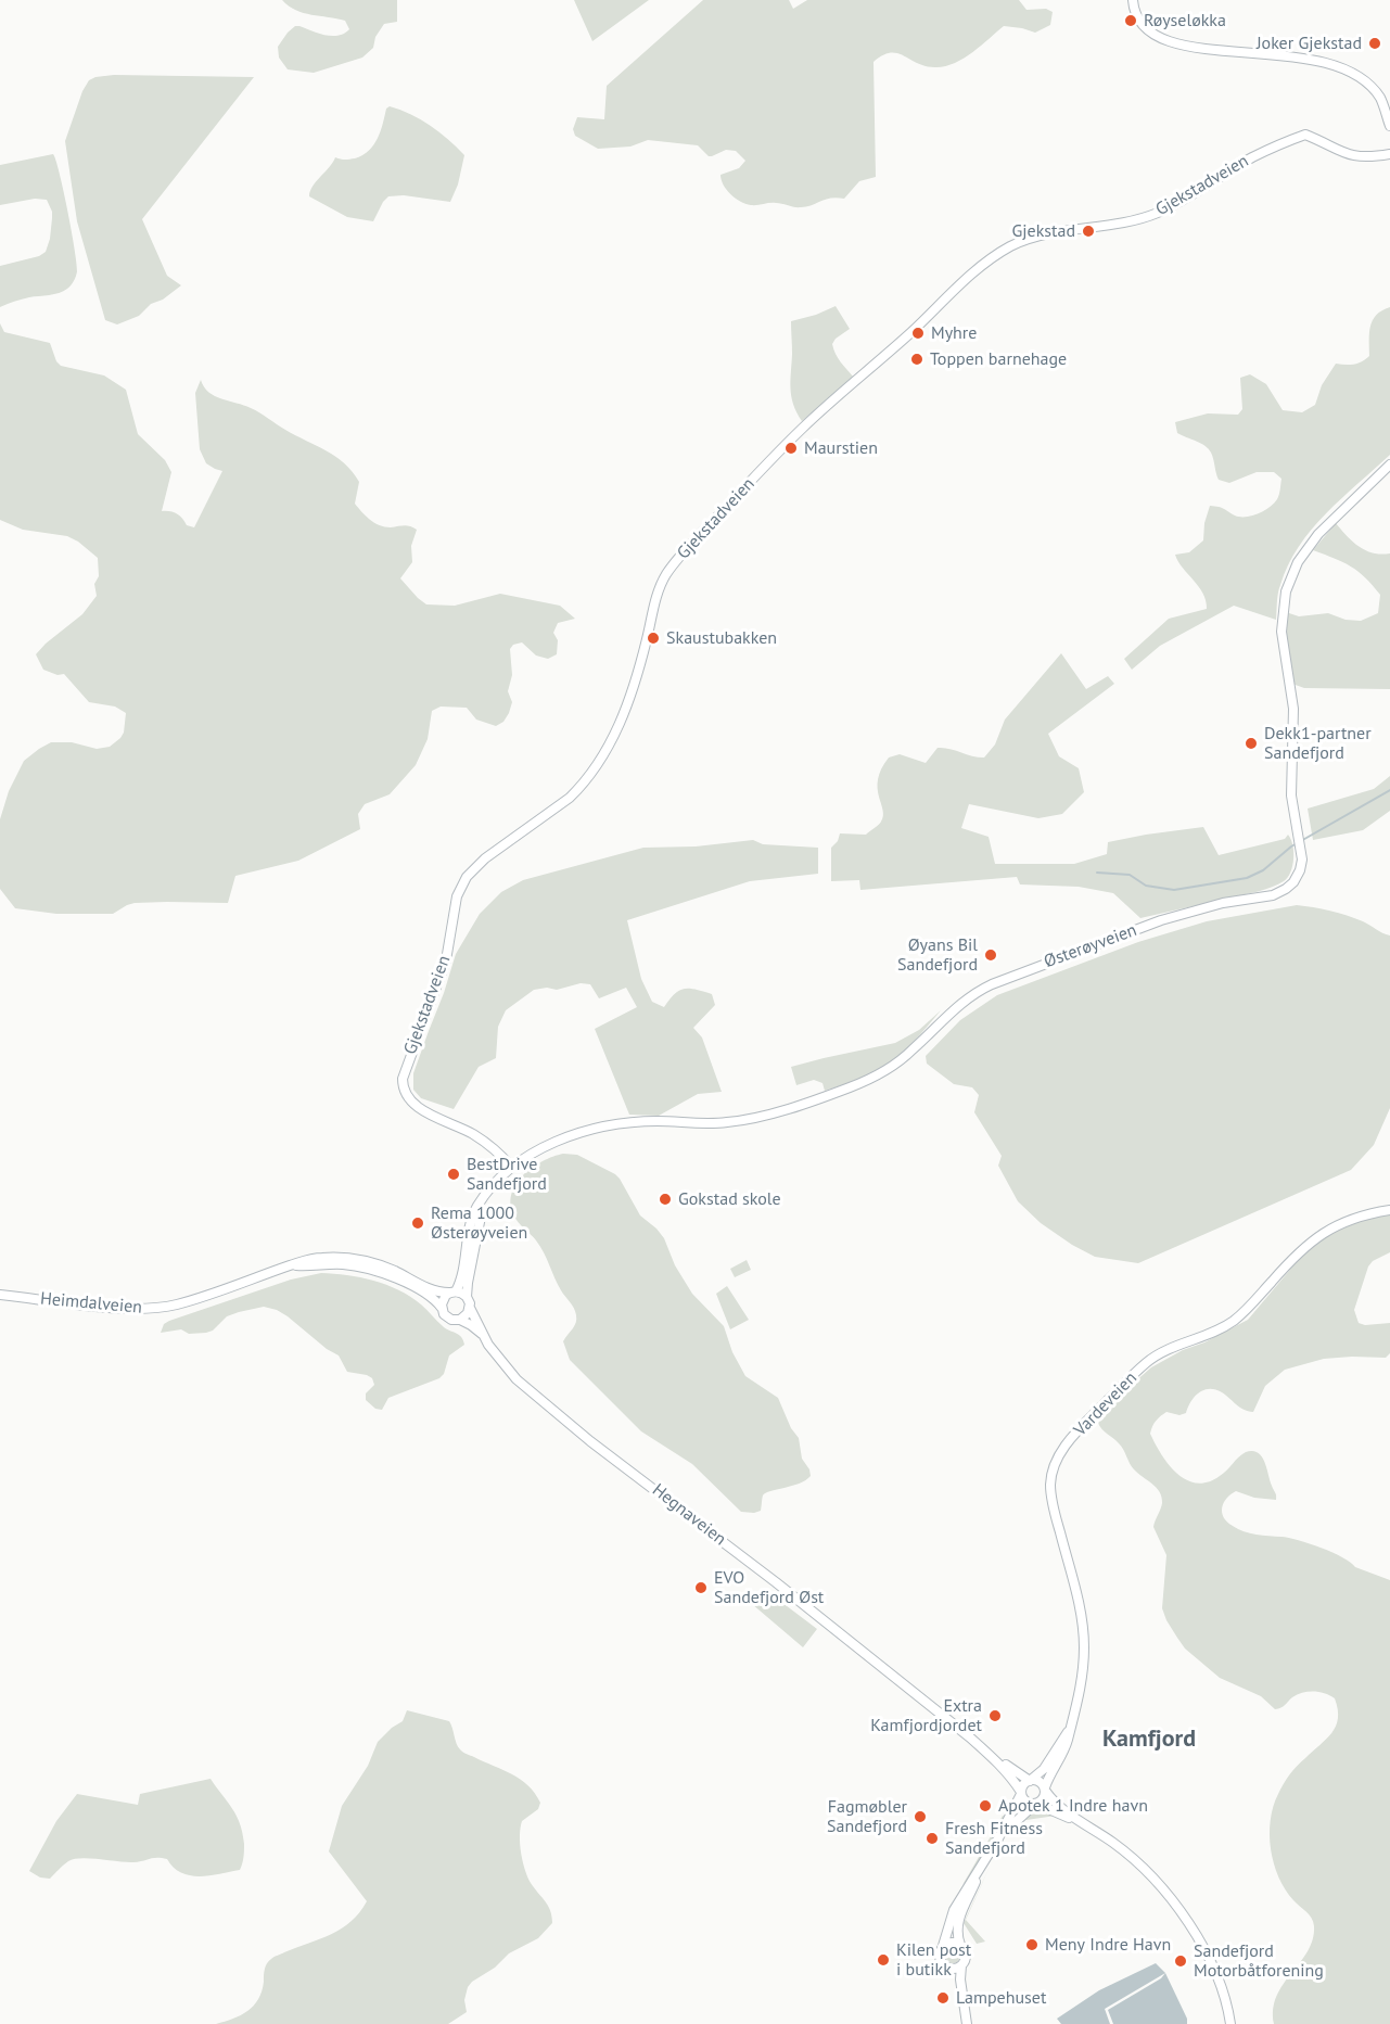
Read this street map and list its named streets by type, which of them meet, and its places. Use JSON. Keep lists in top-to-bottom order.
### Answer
{
  "streets": {
    "main road": [
      "Gjekstadveien",
      "Østerøyveien",
      "Heimdalveien",
      "Vardeveien",
      "Hegnaveien"
    ]
  },
  "crossings": [
    ["Gjekstadveien", "Østerøyveien"],
    ["Østerøyveien", "Heimdalveien"],
    ["Østerøyveien", "Hegnaveien"],
    ["Heimdalveien", "Hegnaveien"],
    ["Vardeveien", "Hegnaveien"]
  ],
  "districts": ["Kamfjord"],
  "places": [
    "Røyseløkka",
    "Joker Gjekstad",
    "Gjekstad",
    "Myhre",
    "Toppen barnehage",
    "Maurstien",
    "Skaustubakken",
    "Dekk1-partner Sandefjord",
    "Øyans Bil Sandefjord",
    "BestDrive Sandefjord",
    "Gokstad skole",
    "Rema 1000 Østerøyveien",
    "EVO Sandefjord Øst",
    "Extra Kamfjordjordet",
    "Apotek 1 Indre havn",
    "Fagmøbler Sandefjord",
    "Fresh Fitness Sandefjord",
    "Meny Indre Havn",
    "Kilen post i butikk",
    "Sandefjord Motorbåtforening",
    "Lampehuset"
  ]
}
